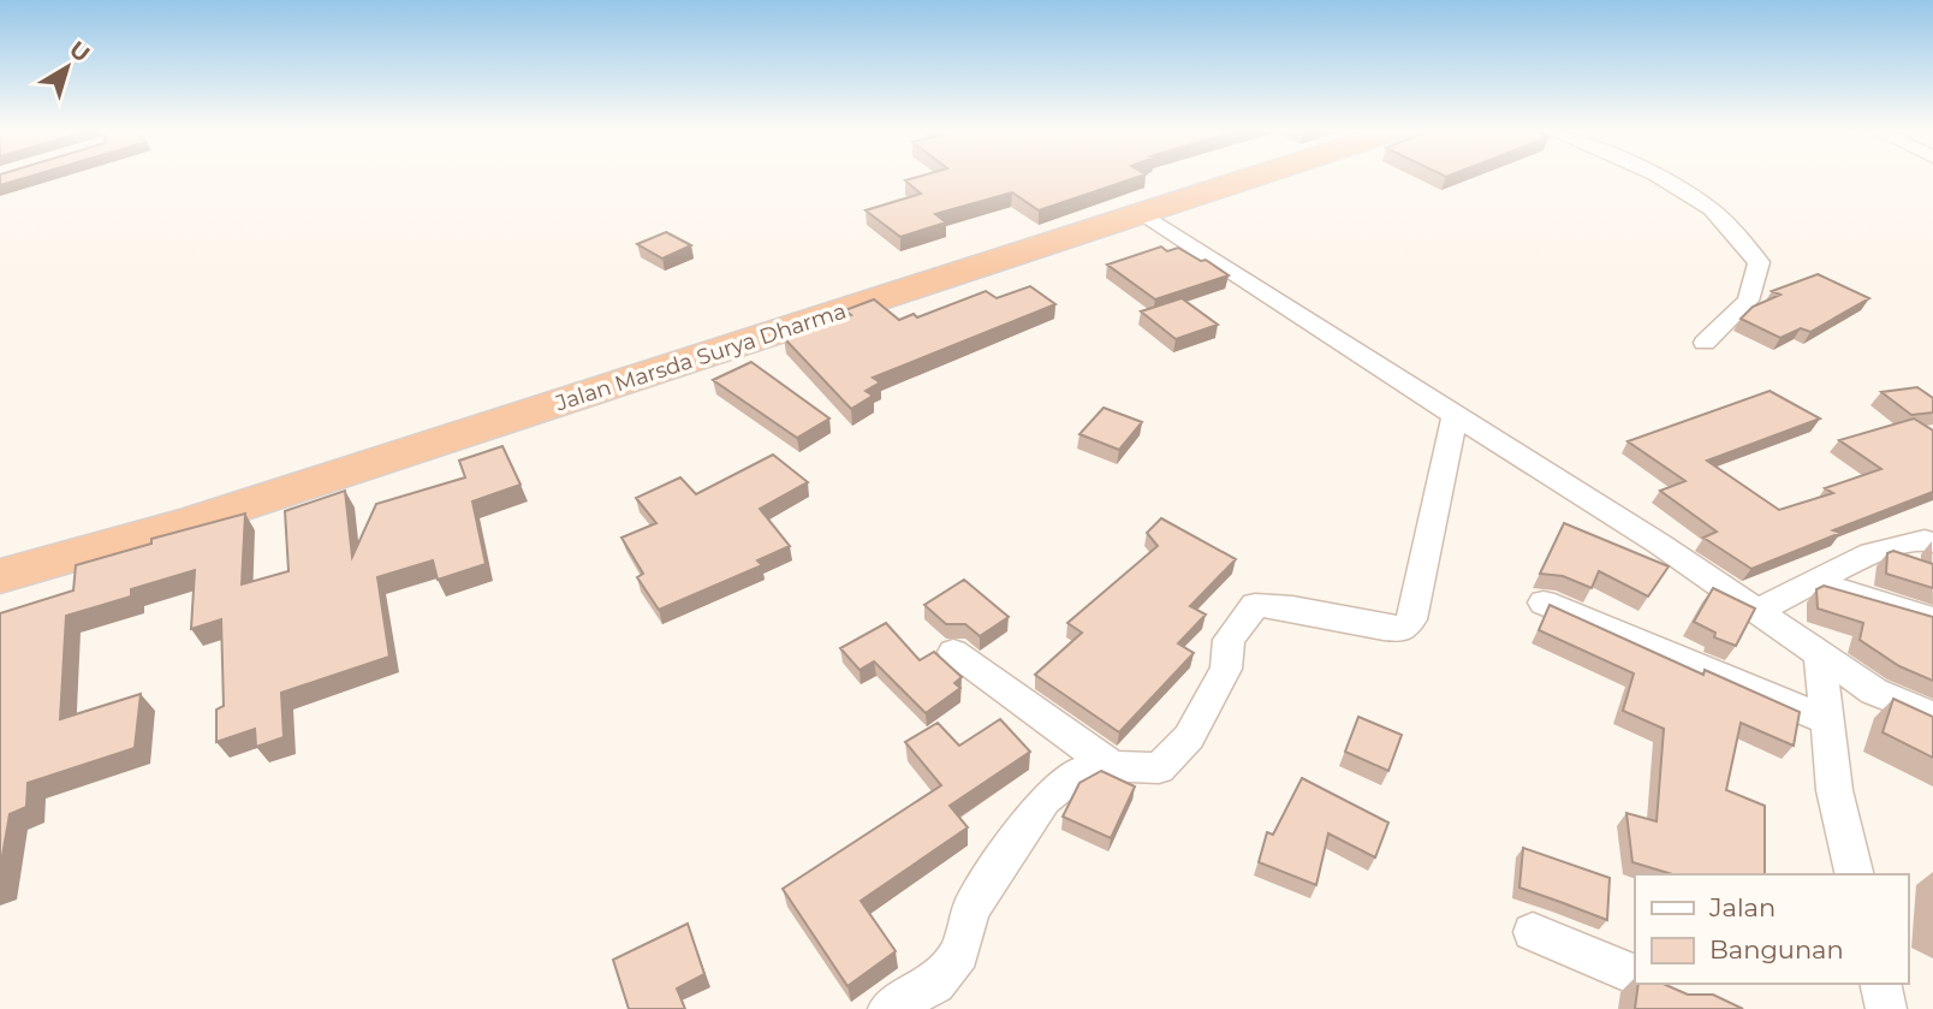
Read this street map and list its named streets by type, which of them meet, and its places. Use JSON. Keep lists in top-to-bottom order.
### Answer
{
  "streets": {
    "highway": ["Jalan Marsda Surya Dharma"]
  },
  "legend": ["Jalan", "Bangunan"],
  "north": "top right"
}
